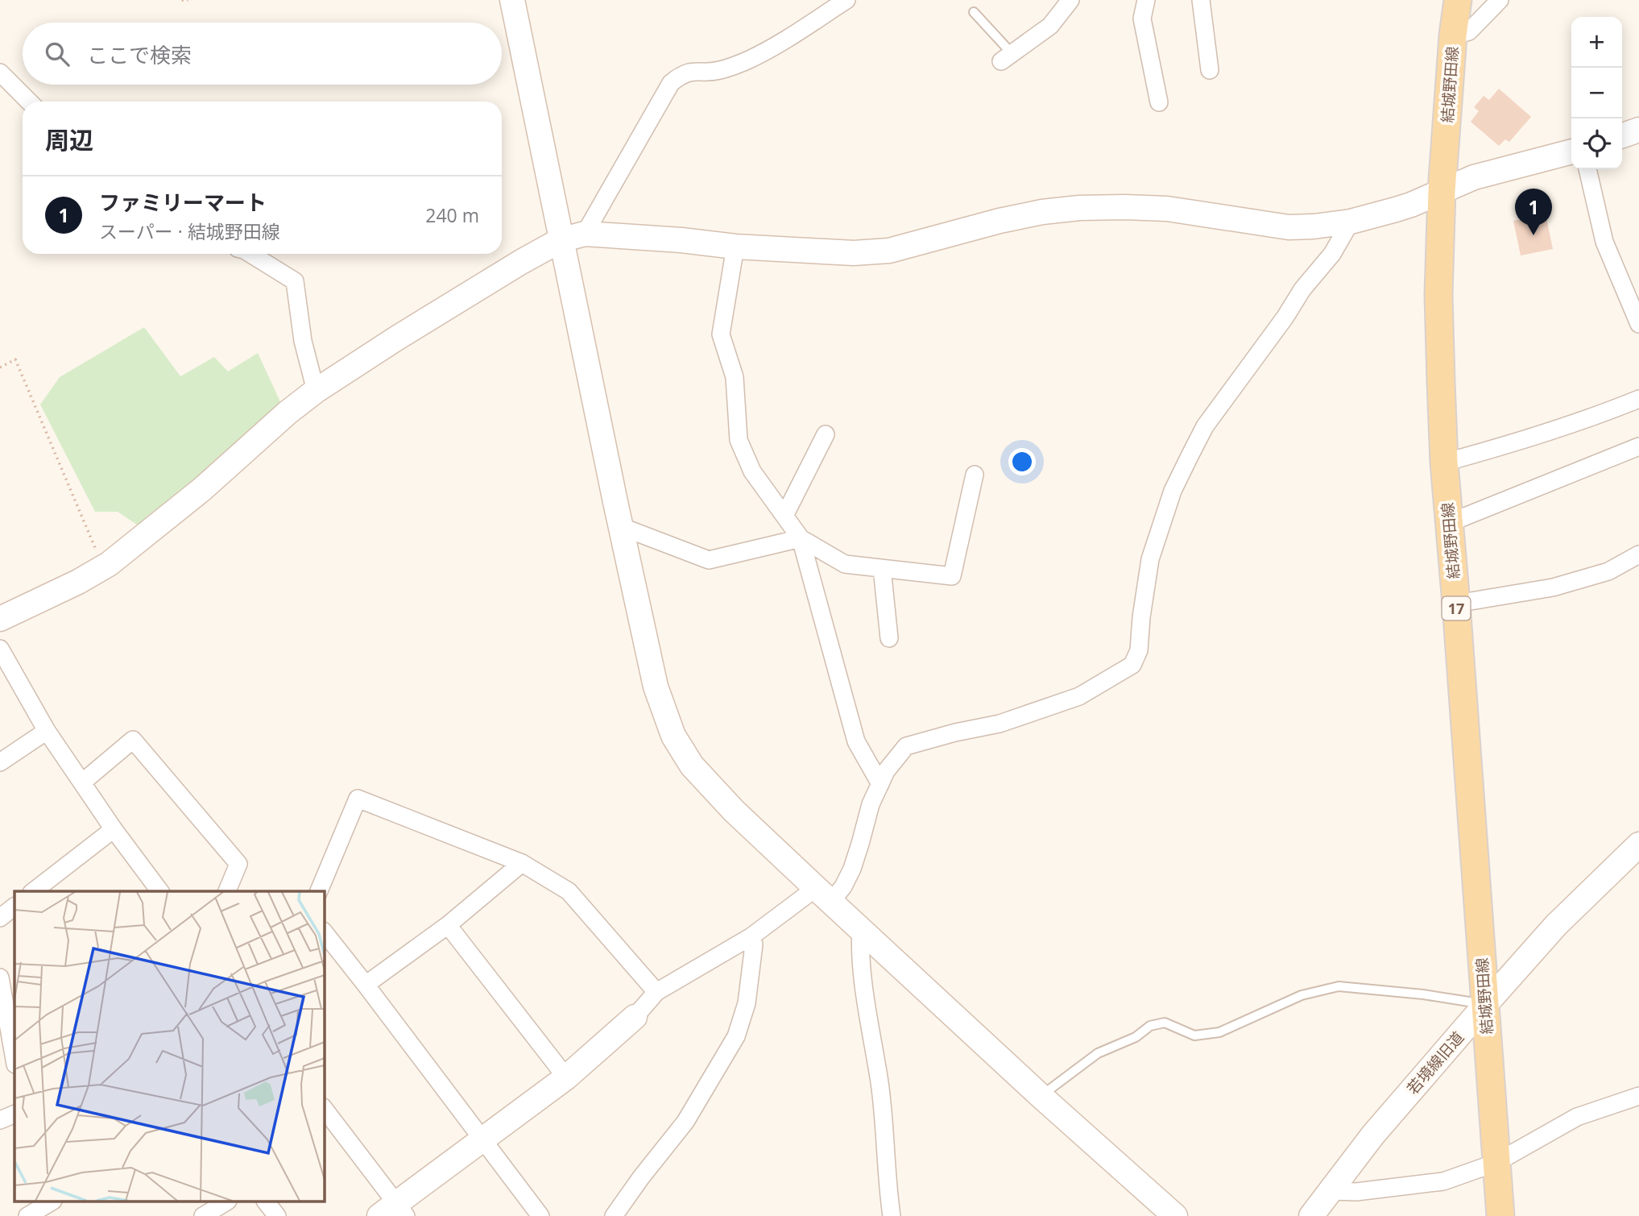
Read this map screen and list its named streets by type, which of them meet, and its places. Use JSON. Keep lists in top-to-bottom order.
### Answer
{
  "streets": {
    "main road": ["結城野田線", "17"],
    "street": ["若境線旧道"]
  },
  "crossings": [
    ["結城野田線", "若境線旧道"]
  ],
  "page": {
    "map_buttons": ["+", "−"],
    "search": "ここで検索",
    "heading": "周辺",
    "list": [
      {
        "mark": "1",
        "name": "ファミリーマート",
        "note": "スーパー · 結城野田線",
        "value": "240 m"
      }
    ],
    "pins": "1"
  }
}
